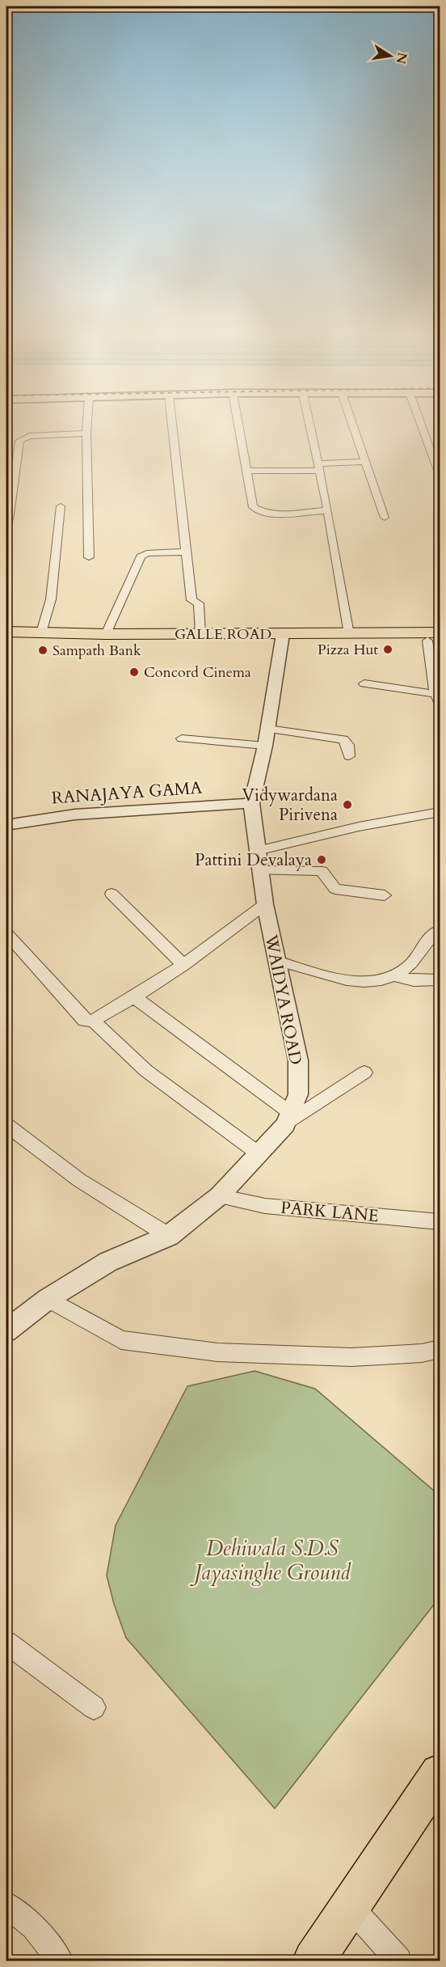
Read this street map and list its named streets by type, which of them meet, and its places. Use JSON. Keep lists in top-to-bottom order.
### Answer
{
  "streets": {
    "highway": ["GALLE ROAD"],
    "street": ["RANAJAYA GAMA", "WAIDYA ROAD", "PARK LANE"]
  },
  "crossings": [
    ["GALLE ROAD", "WAIDYA ROAD"],
    ["RANAJAYA GAMA", "WAIDYA ROAD"],
    ["WAIDYA ROAD", "PARK LANE"]
  ],
  "parks": ["Dehiwala S.D.S Jayasinghe Ground"],
  "places": [
    "Pizza Hut",
    "Sampath Bank",
    "Concord Cinema",
    "Vidywardana Pirivena",
    "Pattini Devalaya"
  ],
  "north": "right"
}
